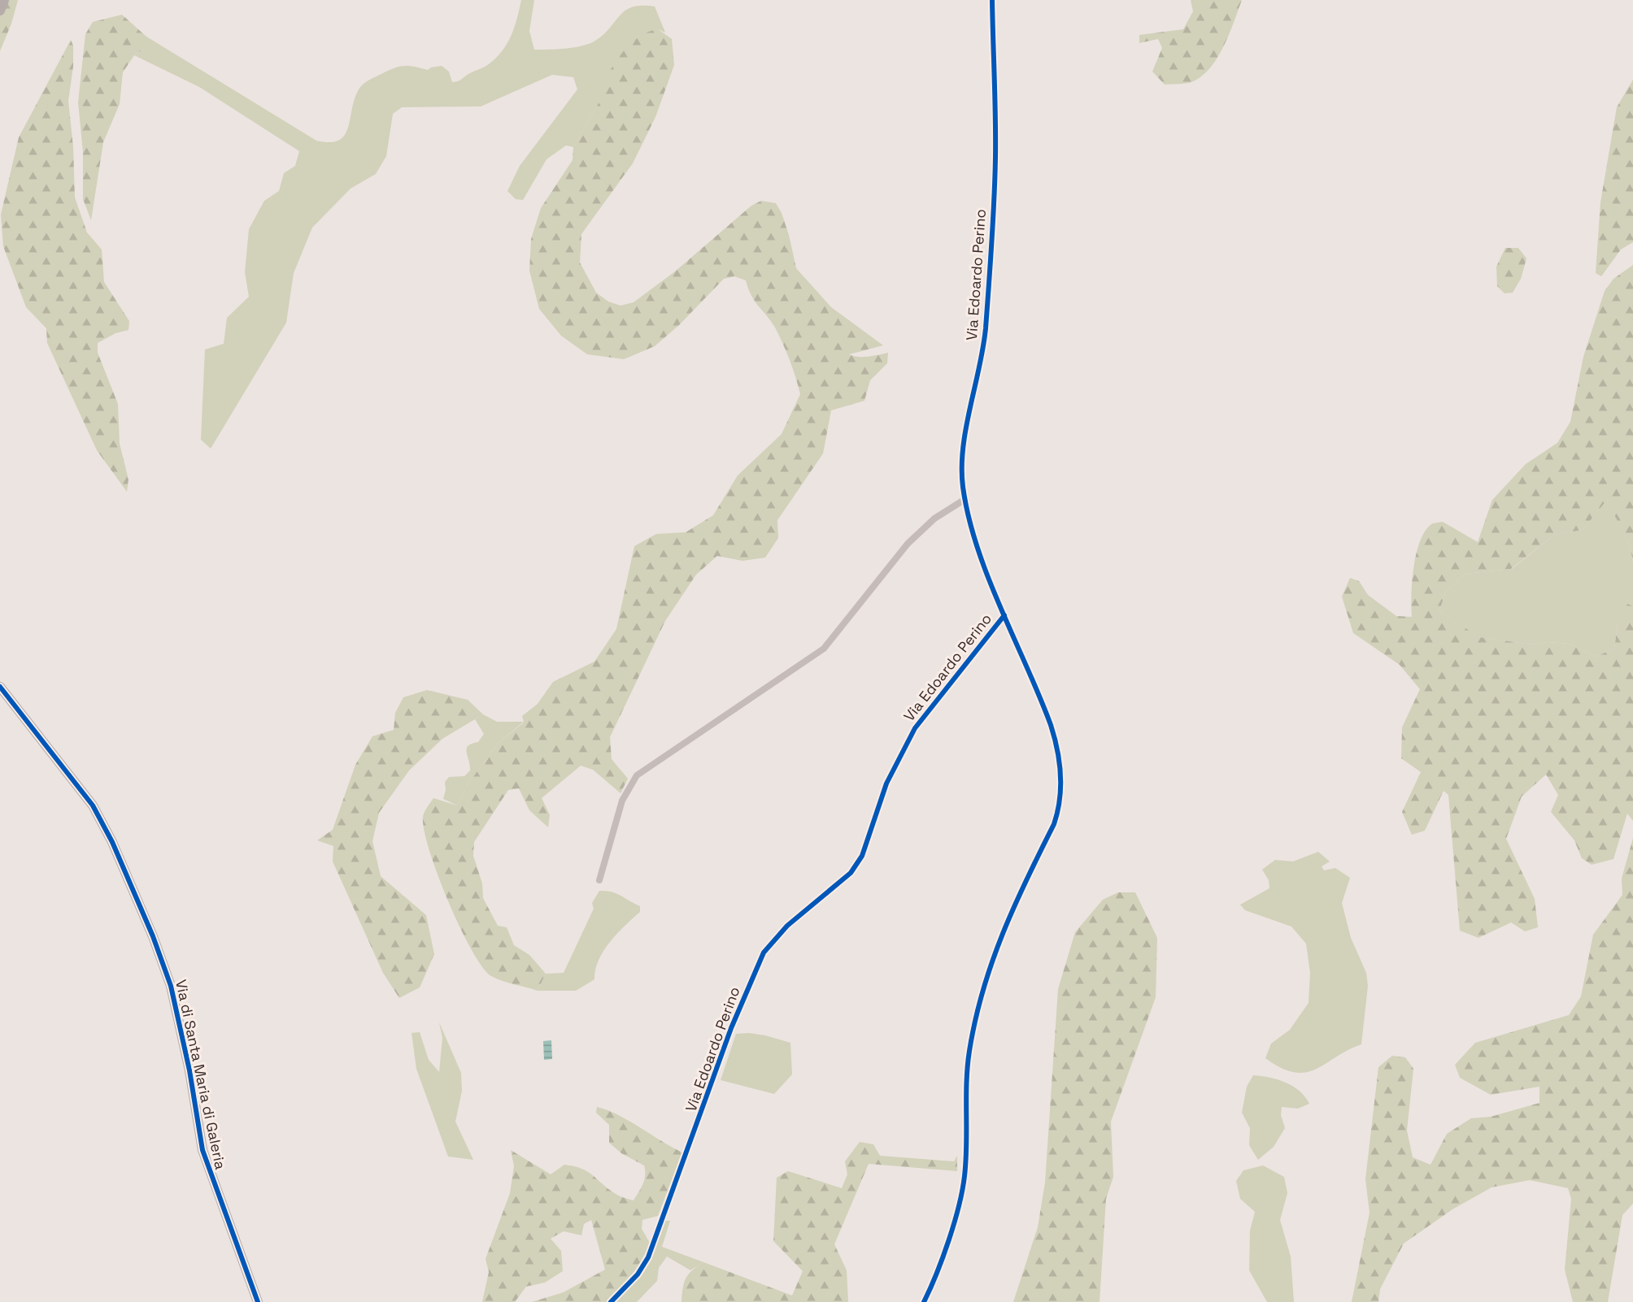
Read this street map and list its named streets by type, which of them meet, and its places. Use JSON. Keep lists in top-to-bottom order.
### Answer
{
  "streets": {
    "street": ["Via Edoardo Perino", "Via di Santa Maria di Galeria"]
  }
}
